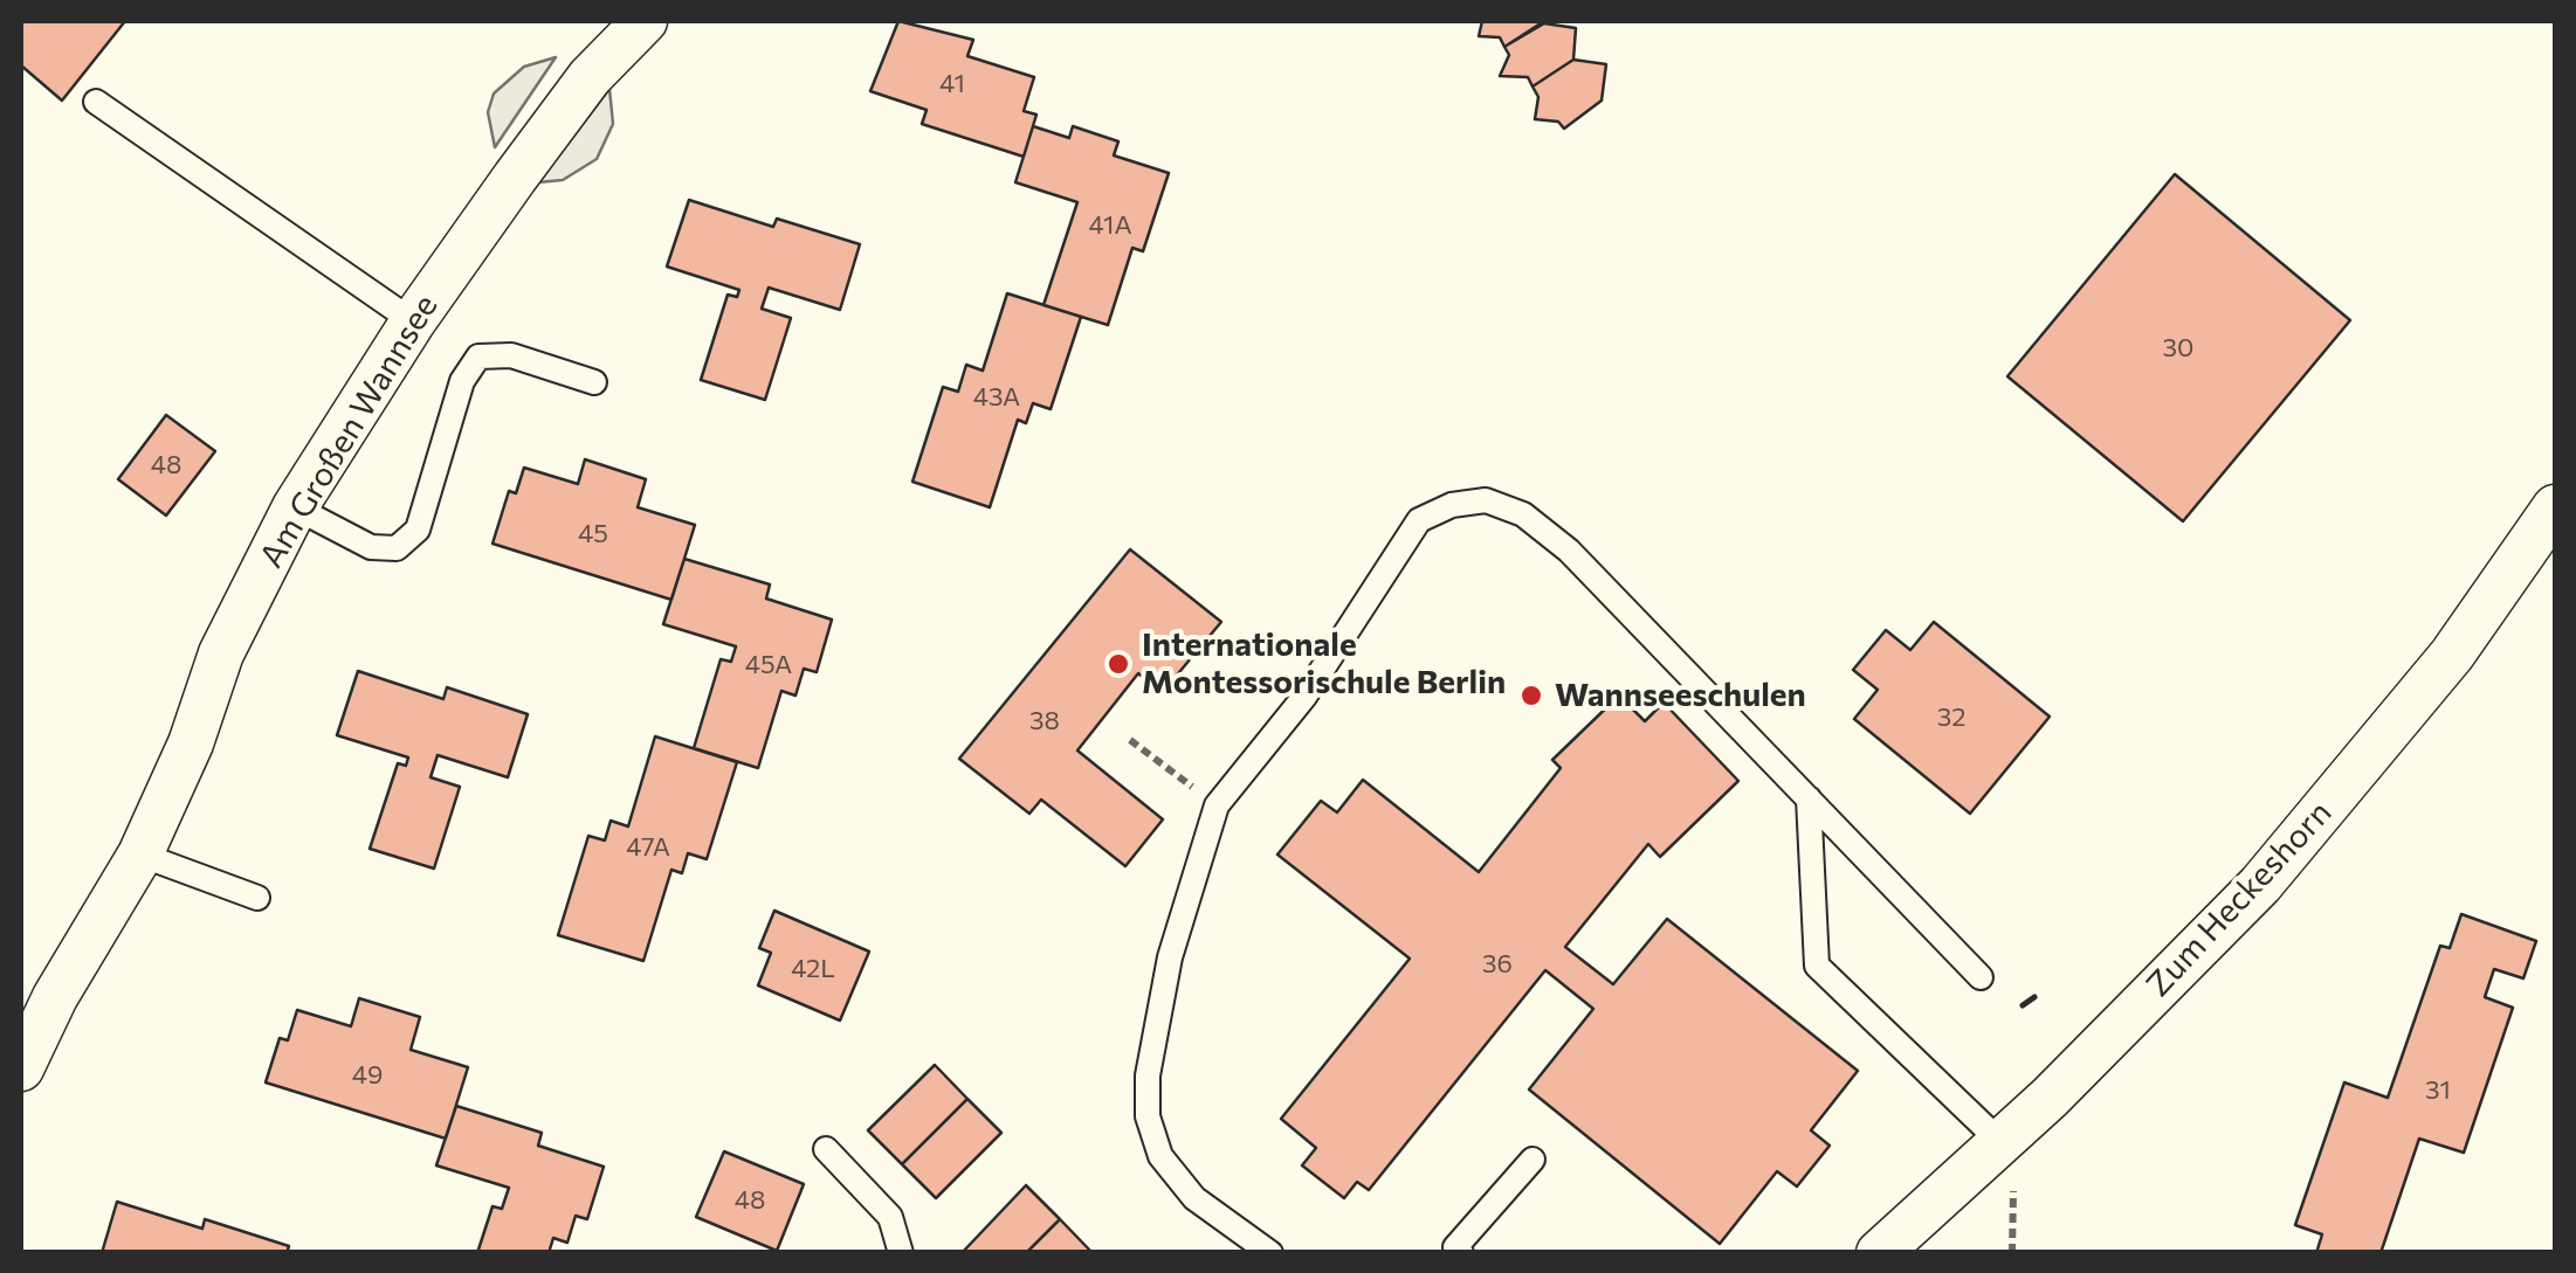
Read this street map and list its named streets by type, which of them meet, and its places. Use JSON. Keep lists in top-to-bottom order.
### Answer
{
  "streets": {
    "street": ["Am Großen Wannsee", "Zum Heckeshorn"]
  },
  "places": ["Internationale Montessorischule Berlin", "Wannseeschulen"],
  "house_numbers": [
    "41",
    "41A",
    "30",
    "43A",
    "48",
    "45",
    "45A",
    "32",
    "38",
    "47A",
    "36",
    "42L",
    "49",
    "31",
    "48"
  ]
}
